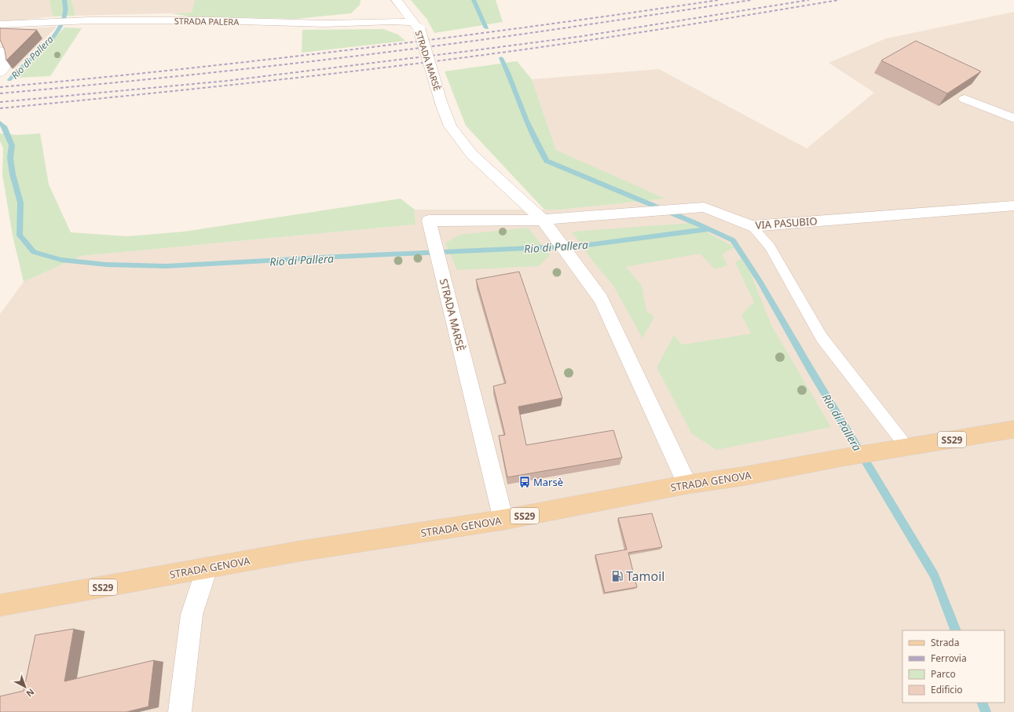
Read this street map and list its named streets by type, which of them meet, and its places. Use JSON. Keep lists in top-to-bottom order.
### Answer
{
  "streets": {
    "main road": ["SS29", "STRADA GENOVA"],
    "street": ["STRADA PALERA", "STRADA MARSÈ", "VIA PASUBIO"]
  },
  "crossings": [
    ["STRADA PALERA", "STRADA MARSÈ"],
    ["STRADA MARSÈ", "VIA PASUBIO"],
    ["STRADA MARSÈ", "STRADA GENOVA"]
  ],
  "water": ["Rio di Pallera"],
  "places": {
    "bus stop": ["Marsè"],
    "fuel station": ["Tamoil"]
  },
  "legend": [
    "Strada",
    "Ferrovia",
    "Parco",
    "Edificio"
  ],
  "north": "bottom right"
}
